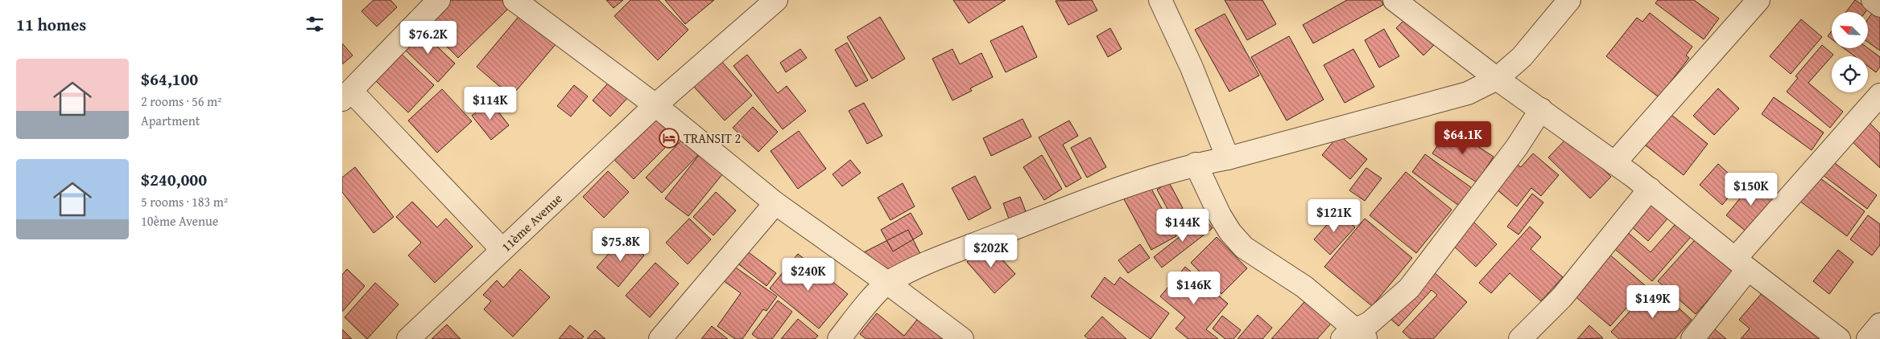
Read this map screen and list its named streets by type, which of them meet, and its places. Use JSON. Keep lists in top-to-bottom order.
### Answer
{
  "streets": {
    "street": ["11ème Avenue"]
  },
  "places": {
    "hotel": ["TRANSIT 2"]
  },
  "north": "top left",
  "page": {
    "heading": "11 homes",
    "price": [
      "$76.2K",
      "$114K",
      "$64.1K",
      "$150K",
      "$121K",
      "$144K",
      "$75.8K",
      "$202K",
      "$240K",
      "$146K",
      "$149K"
    ],
    "list": [
      {
        "name": "$64,100",
        "note": "2 rooms · 56 m² · Apartment"
      },
      {
        "name": "$240,000",
        "note": "5 rooms · 183 m² · 10ème Avenue"
      }
    ]
  }
}
